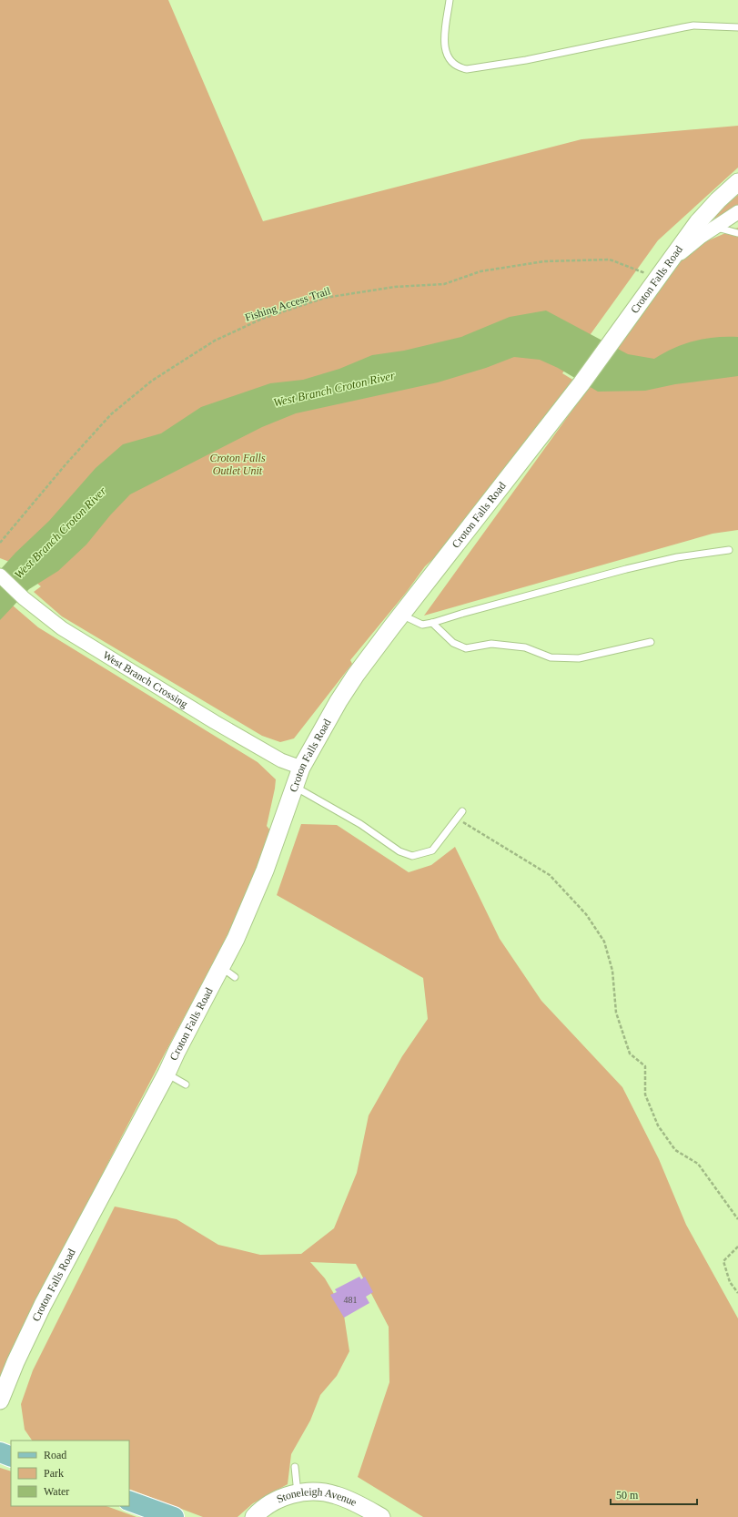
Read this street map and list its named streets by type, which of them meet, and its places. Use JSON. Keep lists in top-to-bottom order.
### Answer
{
  "streets": {
    "street": ["Croton Falls Road", "West Branch Crossing", "Stoneleigh Avenue"],
    "path": ["Fishing Access Trail"]
  },
  "crossings": [
    ["Croton Falls Road", "Fishing Access Trail"],
    ["Croton Falls Road", "West Branch Crossing"]
  ],
  "water": ["West Branch Croton River"],
  "parks": ["Croton Falls Outlet Unit"],
  "house_numbers": ["481"],
  "legend": ["Road", "Park", "Water"],
  "scale_bar": "50 m"
}
